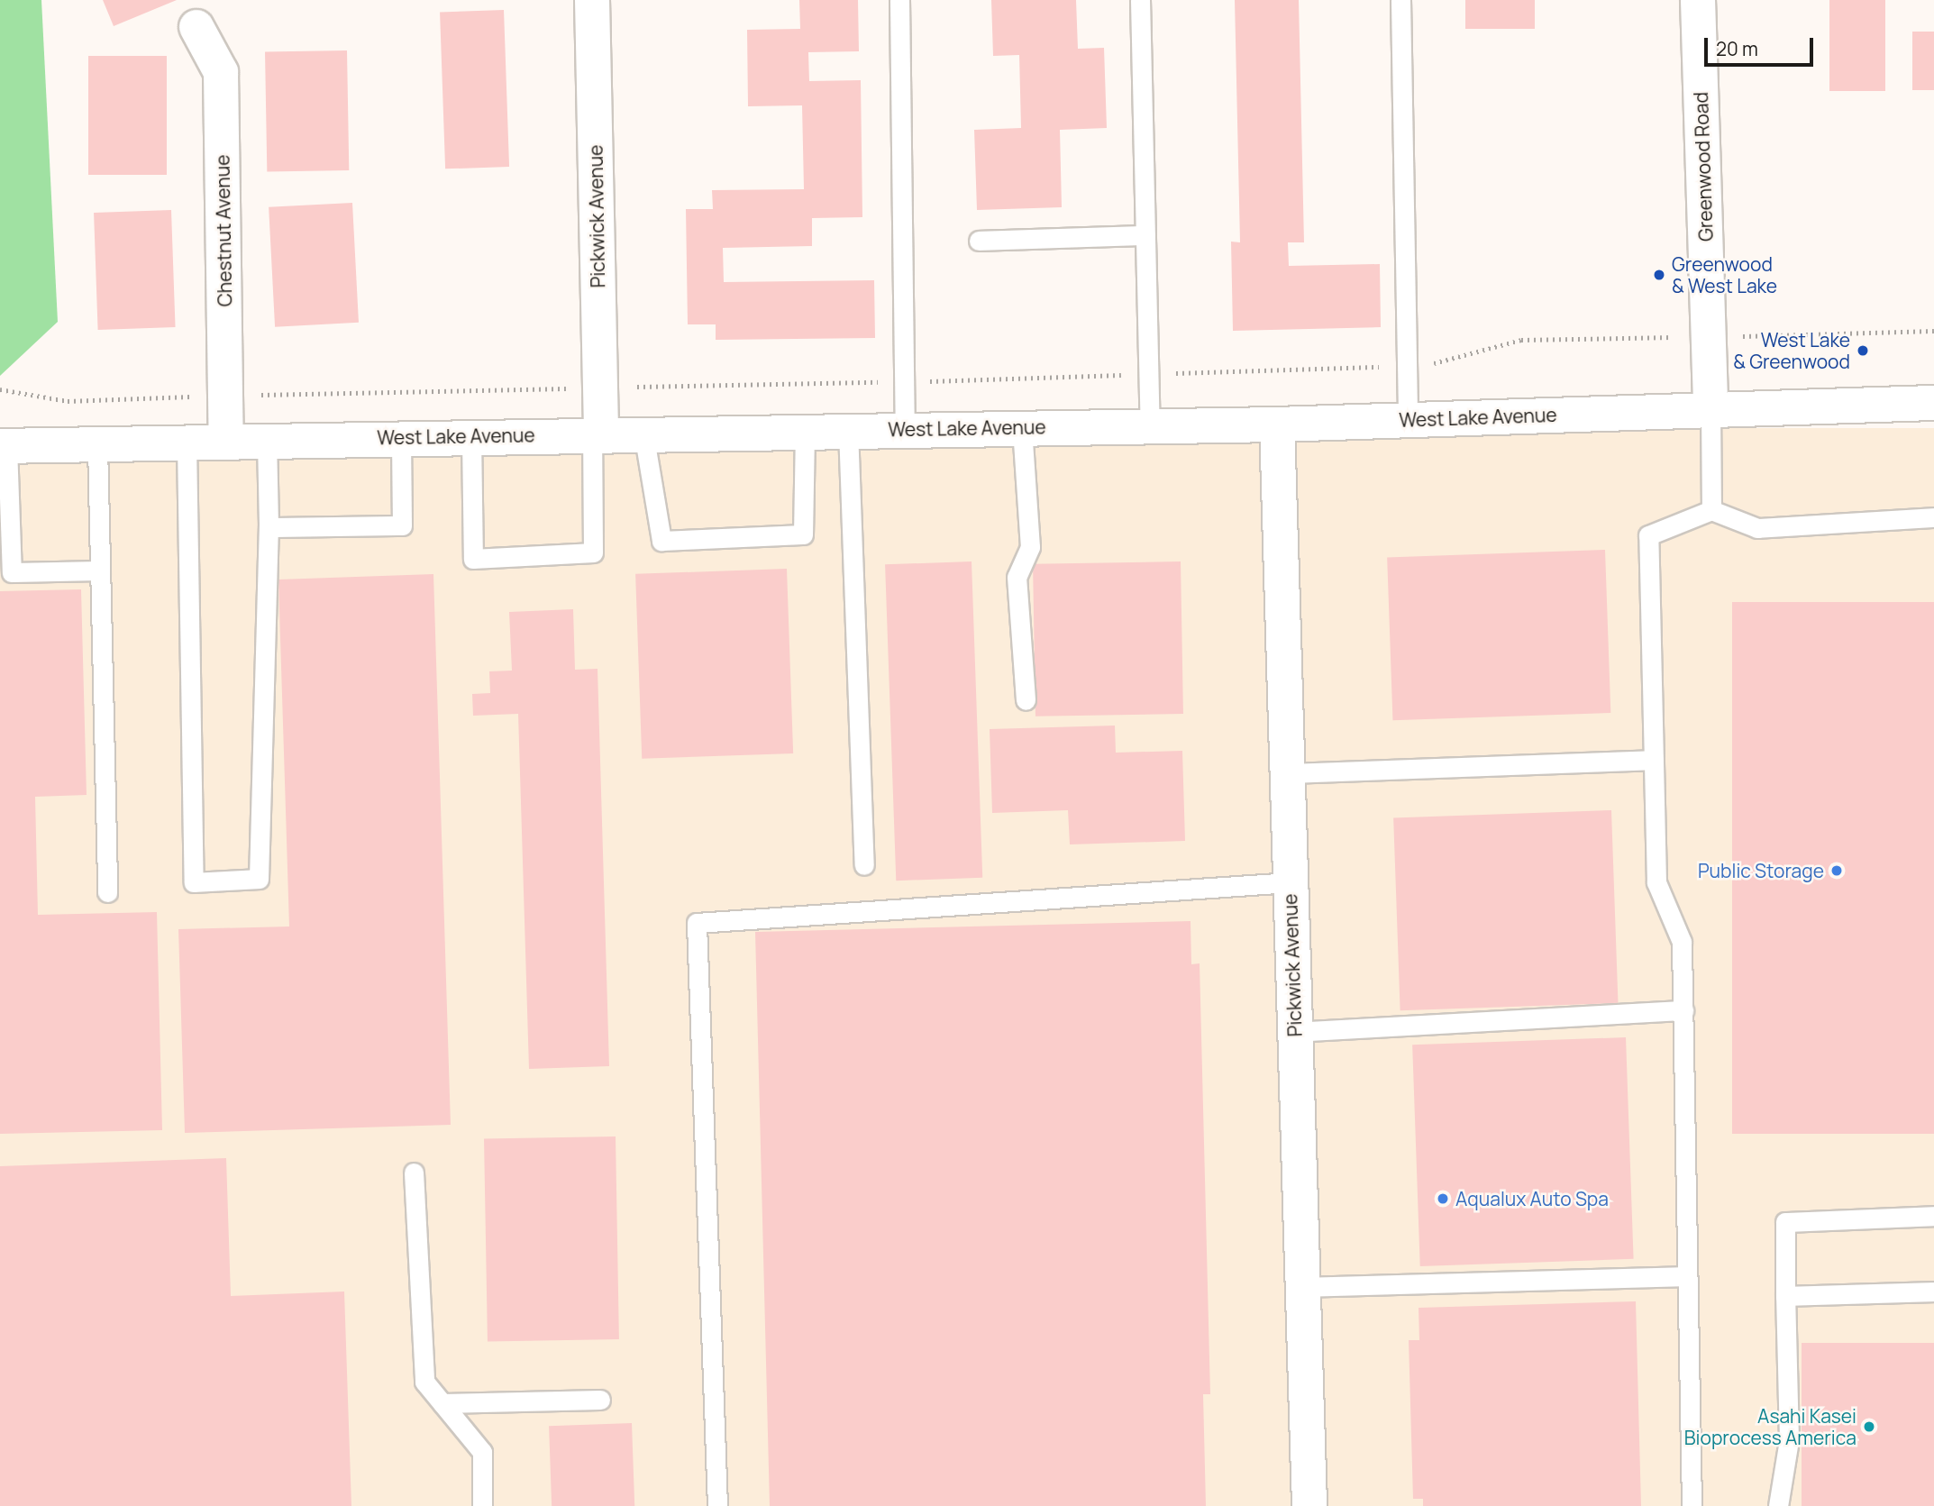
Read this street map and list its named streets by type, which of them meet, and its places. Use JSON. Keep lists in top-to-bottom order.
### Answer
{
  "streets": {
    "street": [
      "Greenwood Road",
      "Pickwick Avenue",
      "Chestnut Avenue",
      "West Lake Avenue"
    ]
  },
  "crossings": [
    ["Greenwood Road", "West Lake Avenue"],
    ["Pickwick Avenue", "West Lake Avenue"],
    ["Chestnut Avenue", "West Lake Avenue"]
  ],
  "places": [
    "Greenwood & West Lake",
    "West Lake & Greenwood",
    "Public Storage",
    "Aqualux Auto Spa",
    "Asahi Kasei Bioprocess America"
  ],
  "scale_bar": "20 m"
}
